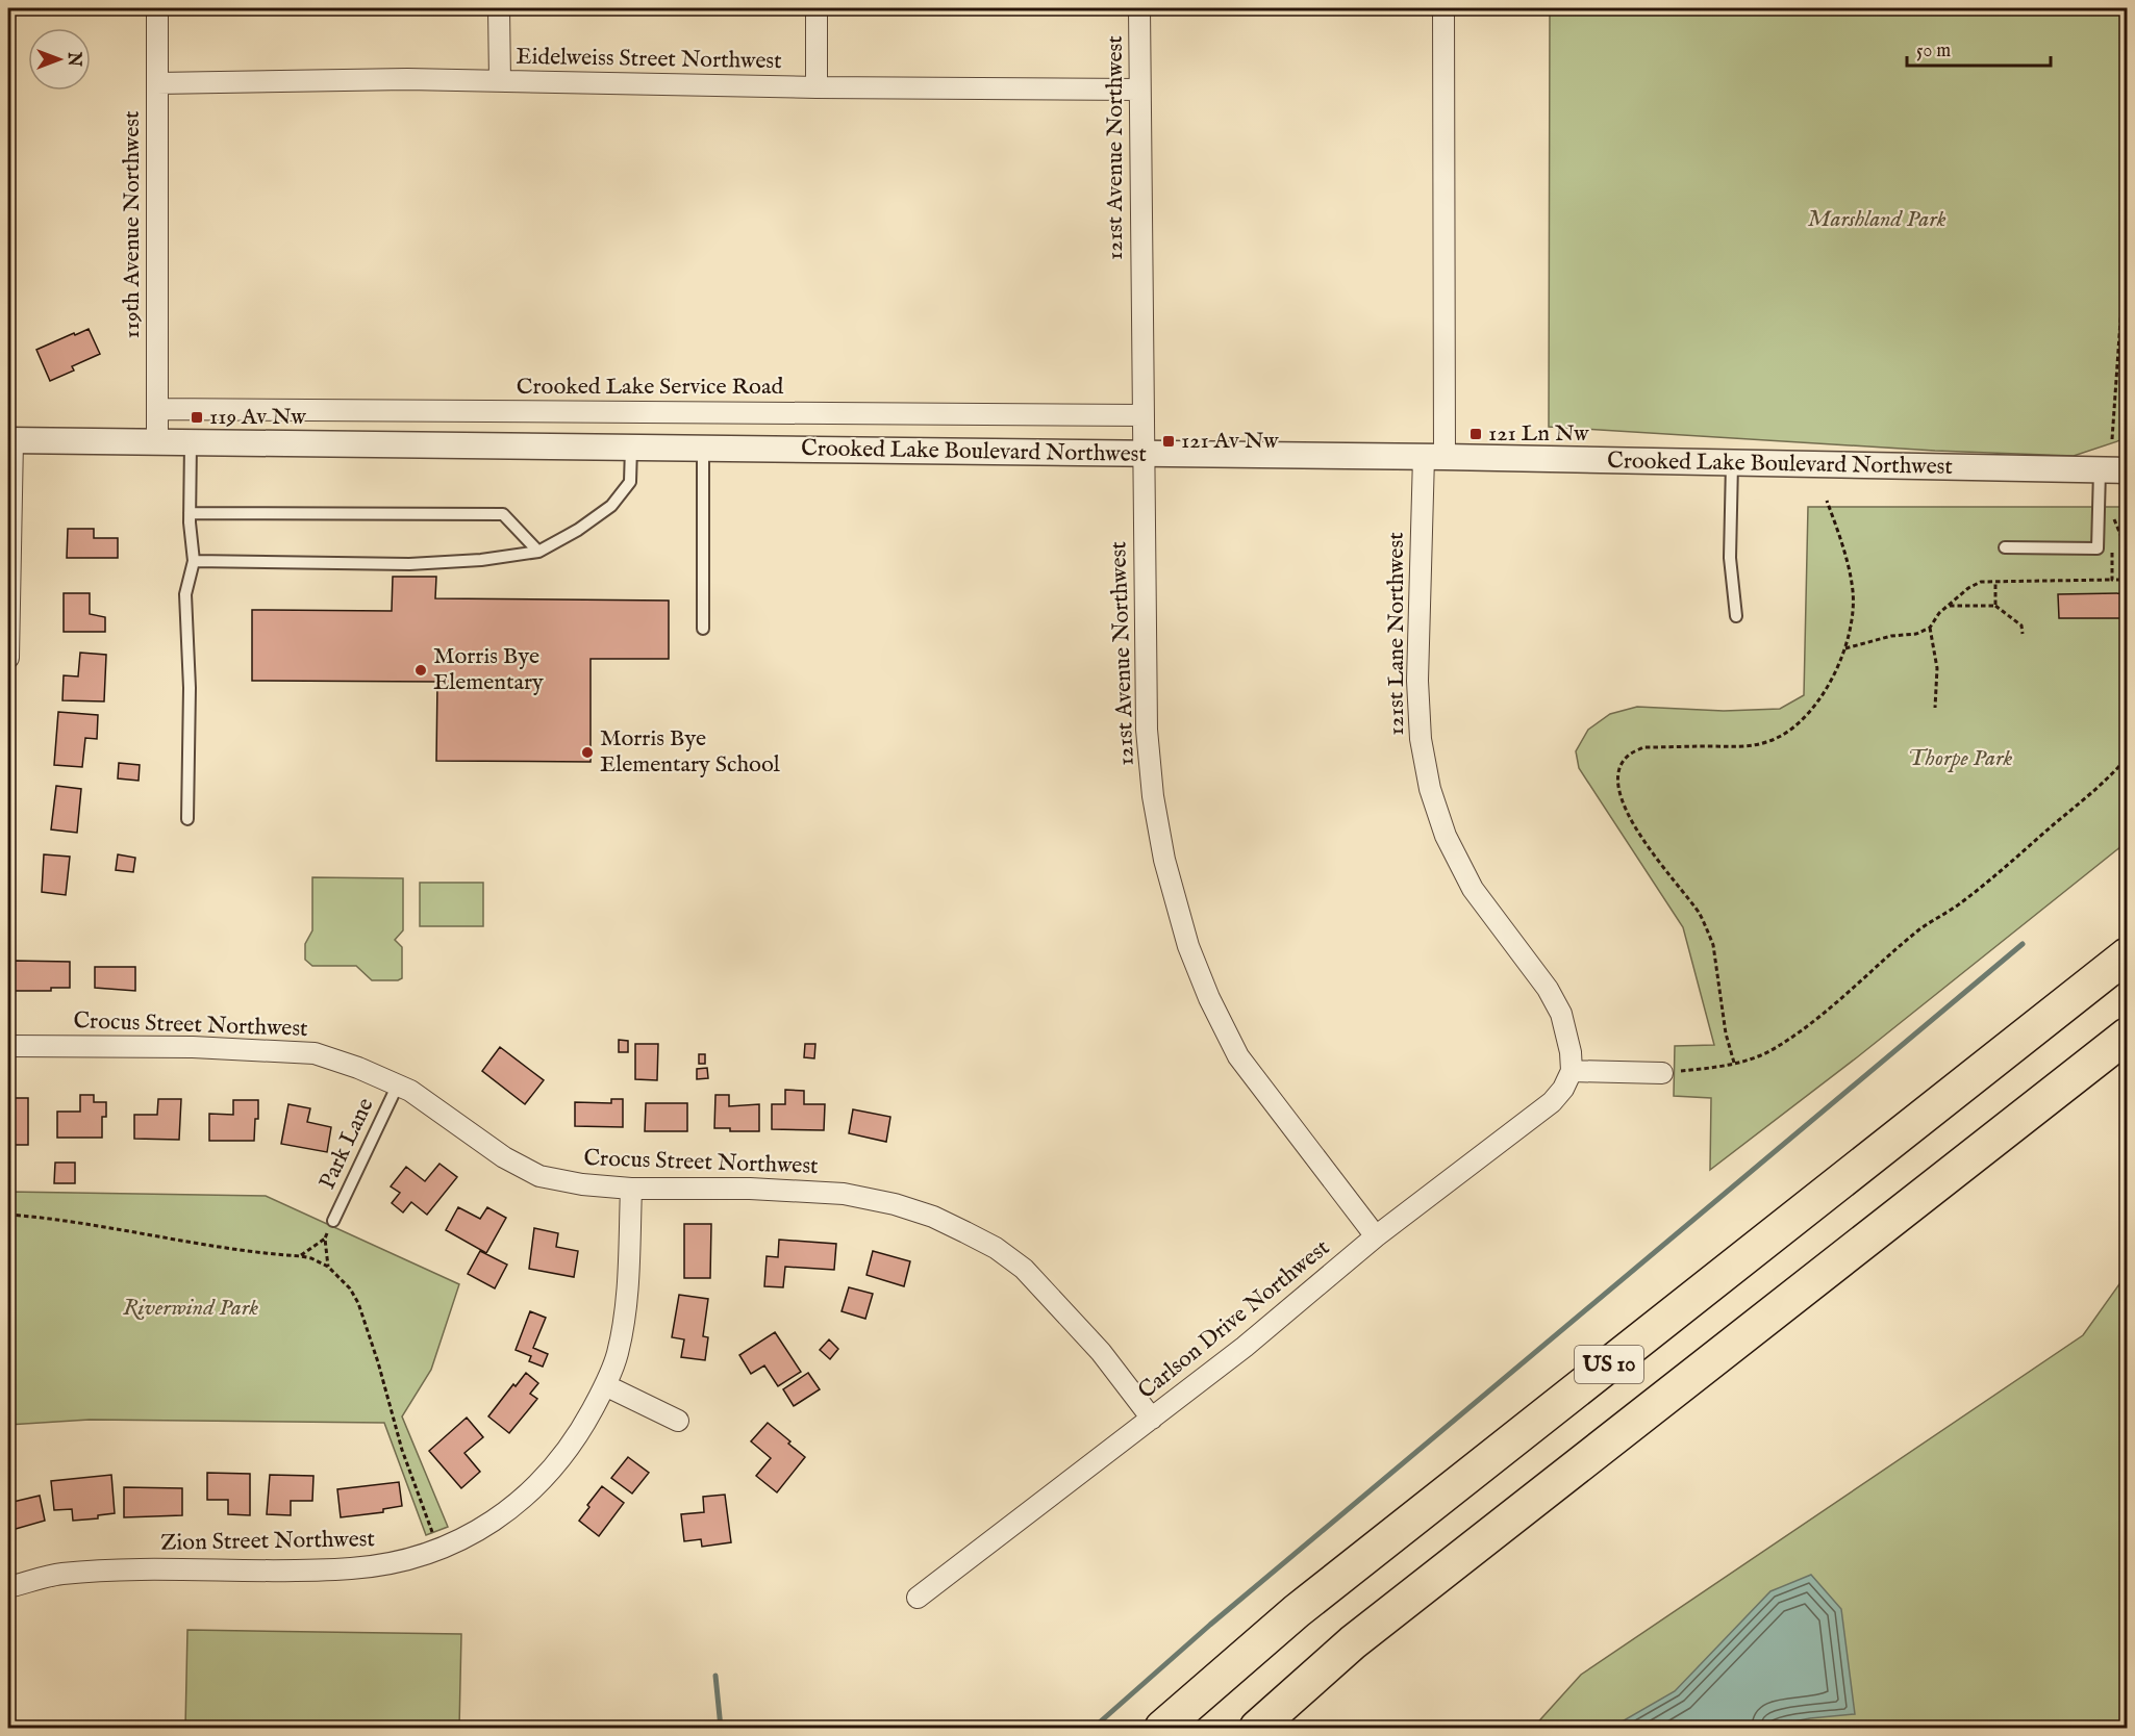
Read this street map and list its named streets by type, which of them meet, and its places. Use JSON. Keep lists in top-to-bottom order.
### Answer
{
  "streets": {
    "highway": ["US 10"],
    "street": [
      "Eidelweiss Street Northwest",
      "121st Avenue Northwest",
      "119th Avenue Northwest",
      "Crooked Lake Service Road",
      "Crooked Lake Boulevard Northwest",
      "121st Lane Northwest",
      "Crocus Street Northwest",
      "Carlson Drive Northwest",
      "Zion Street Northwest"
    ],
    "lane": ["Park Lane"]
  },
  "crossings": [
    ["Eidelweiss Street Northwest", "121st Avenue Northwest"],
    ["Eidelweiss Street Northwest", "119th Avenue Northwest"],
    ["121st Avenue Northwest", "Crooked Lake Service Road"],
    ["121st Avenue Northwest", "Crooked Lake Boulevard Northwest"],
    ["121st Avenue Northwest", "Carlson Drive Northwest"],
    ["119th Avenue Northwest", "Crooked Lake Service Road"],
    ["119th Avenue Northwest", "Crooked Lake Boulevard Northwest"],
    ["Crooked Lake Boulevard Northwest", "121st Lane Northwest"],
    ["121st Lane Northwest", "Carlson Drive Northwest"],
    ["Crocus Street Northwest", "Park Lane"],
    ["Crocus Street Northwest", "Carlson Drive Northwest"],
    ["Crocus Street Northwest", "Zion Street Northwest"]
  ],
  "parks": ["Marshland Park", "Thorpe Park", "Riverwind Park"],
  "places": {
    "transit": ["119 Av Nw", "121 Ln Nw", "121 Av Nw"],
    "other": ["Morris Bye Elementary", "Morris Bye Elementary School"]
  },
  "scale_bar": "50 m",
  "north": "right"
}
